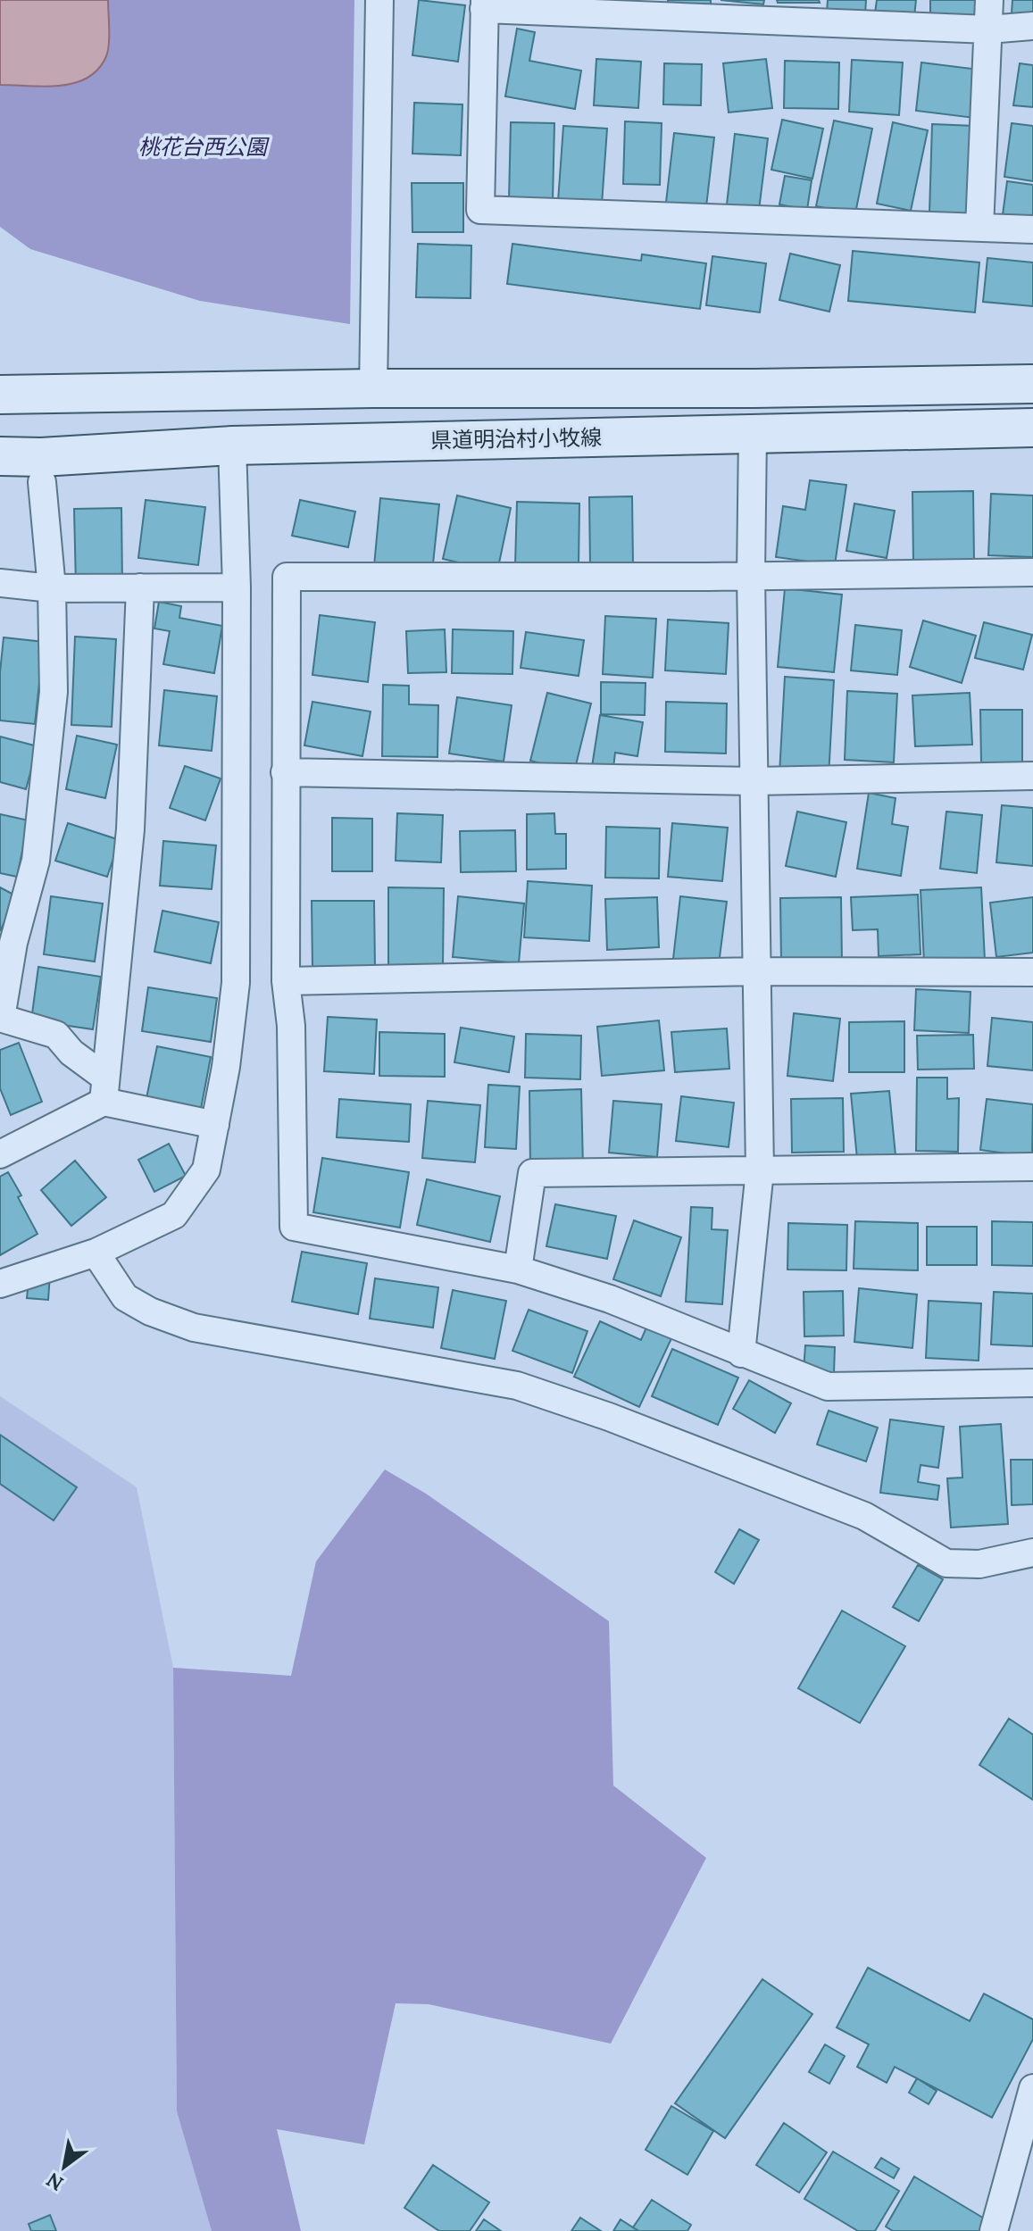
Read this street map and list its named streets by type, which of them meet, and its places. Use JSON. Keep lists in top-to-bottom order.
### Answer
{
  "streets": {
    "main road": ["県道明治村小牧線"]
  },
  "parks": ["桃花台西公園"],
  "north": "bottom left"
}
